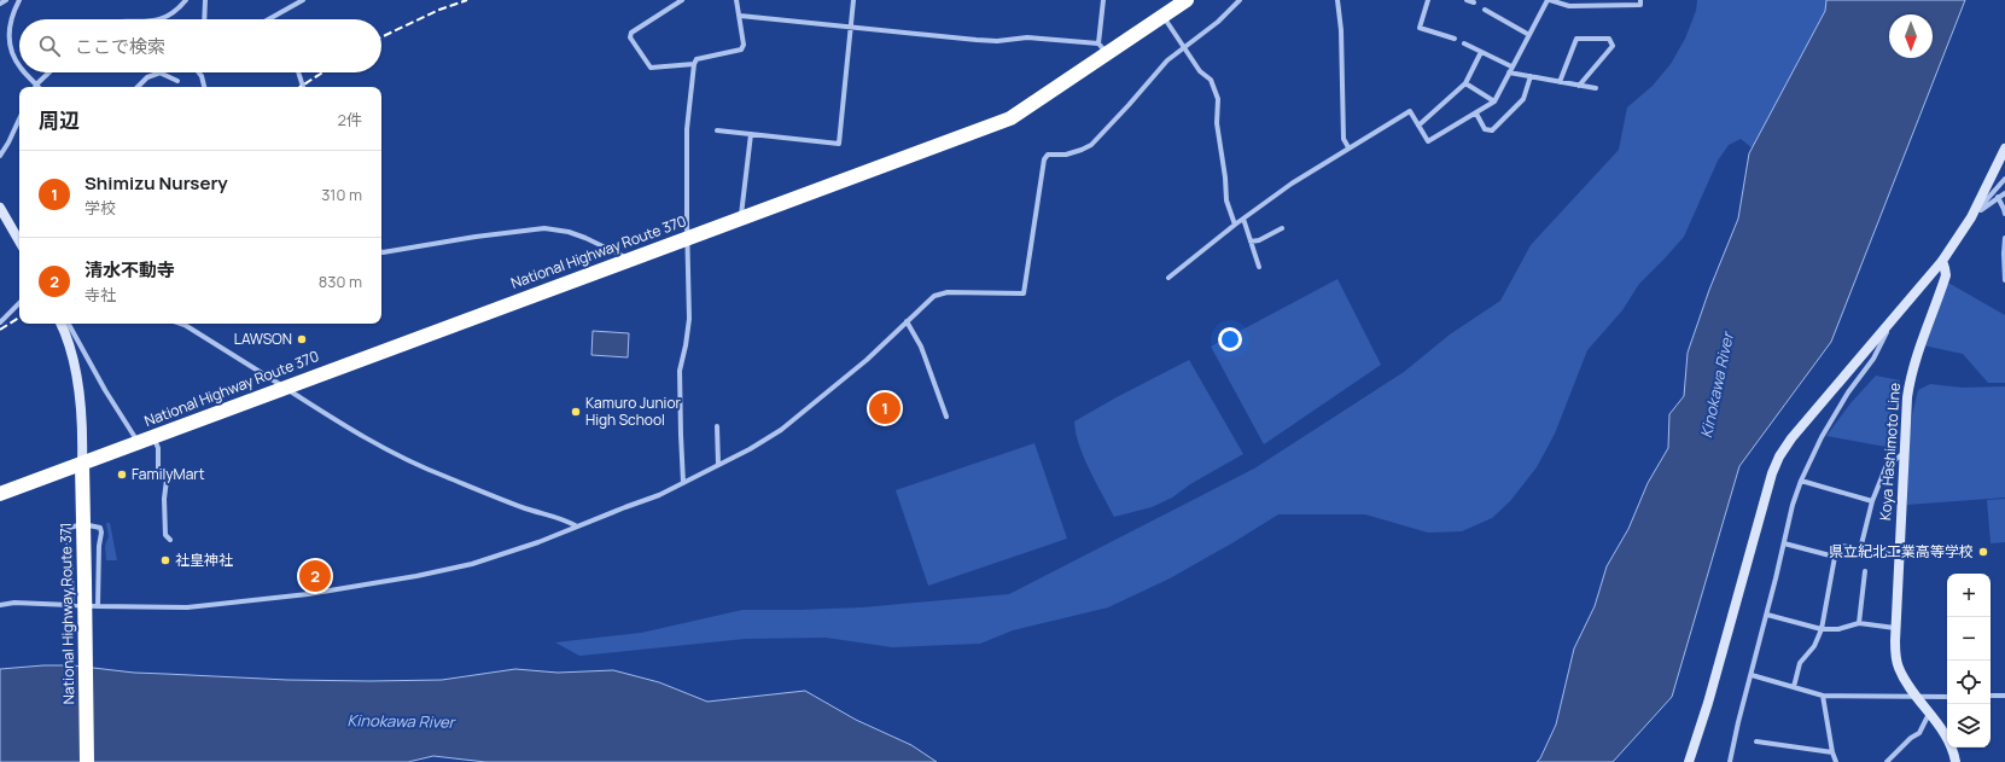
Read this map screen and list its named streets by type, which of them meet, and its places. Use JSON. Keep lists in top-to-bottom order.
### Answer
{
  "streets": {
    "highway": ["National Highway Route 370", "National Highway Route 371"],
    "street": ["Koya Hashimoto Line"]
  },
  "crossings": [
    ["National Highway Route 370", "National Highway Route 371"]
  ],
  "water": ["Kinokawa River"],
  "places": [
    "LAWSON",
    "Kamuro Junior High School",
    "FamilyMart",
    "県立紀北工業高等学校",
    "社皇神社"
  ],
  "north": "bottom",
  "page": {
    "search": "ここで検索",
    "heading": ["周辺", "2件"],
    "list": [
      {
        "mark": "1",
        "name": "Shimizu Nursery",
        "note": "学校",
        "value": "310 m"
      },
      {
        "mark": "2",
        "name": "清水不動寺",
        "note": "寺社",
        "value": "830 m"
      }
    ],
    "pins": ["1", "2"],
    "map_buttons": ["+", "−"]
  }
}
